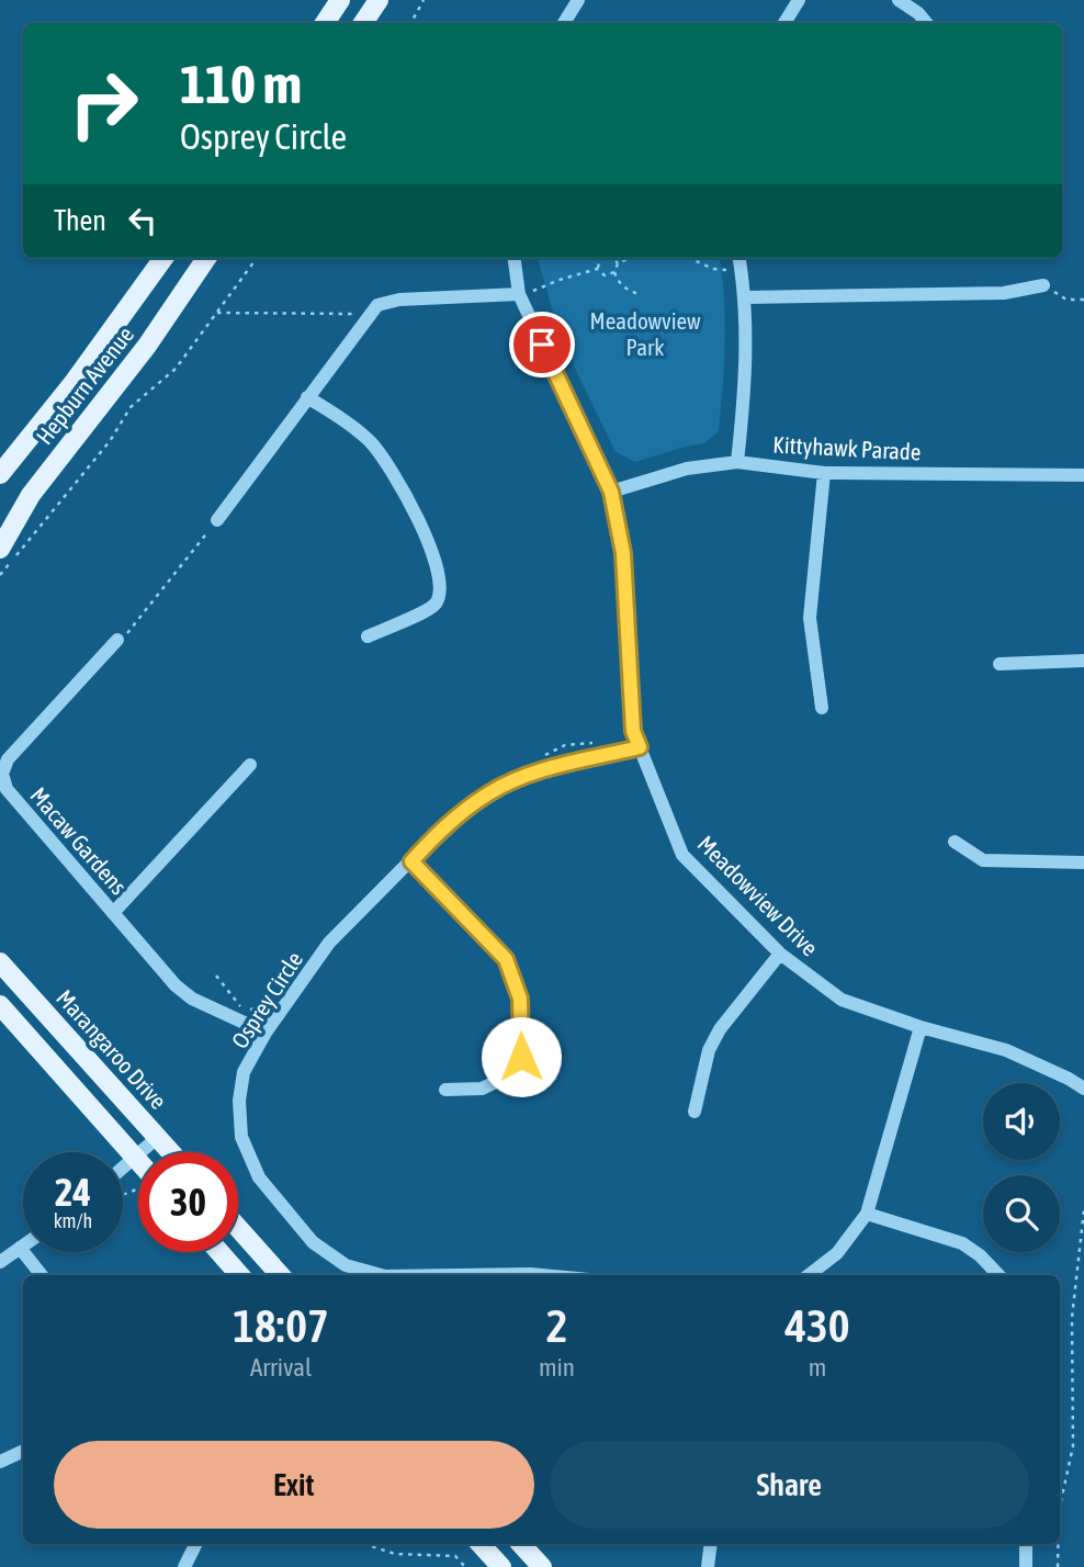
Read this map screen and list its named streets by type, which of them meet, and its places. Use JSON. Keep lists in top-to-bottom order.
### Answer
{
  "streets": {
    "main road": ["Hepburn Avenue", "Marangaroo Drive"],
    "street": [
      "Kittyhawk Parade",
      "Macaw Gardens",
      "Meadowview Drive",
      "Osprey Circle"
    ]
  },
  "crossings": [
    ["Kittyhawk Parade", "Meadowview Drive"],
    ["Macaw Gardens", "Osprey Circle"],
    ["Meadowview Drive", "Osprey Circle"]
  ],
  "parks": ["Meadowview Park"],
  "page": {
    "turn": ["110 m", "Osprey Circle"],
    "then": "Then",
    "speed": "24 km/h",
    "limit": "30",
    "eta": [
      "18:07",
      "Arrival",
      "2",
      "min",
      "430",
      "m"
    ],
    "buttons": ["Exit", "Share"]
  }
}
